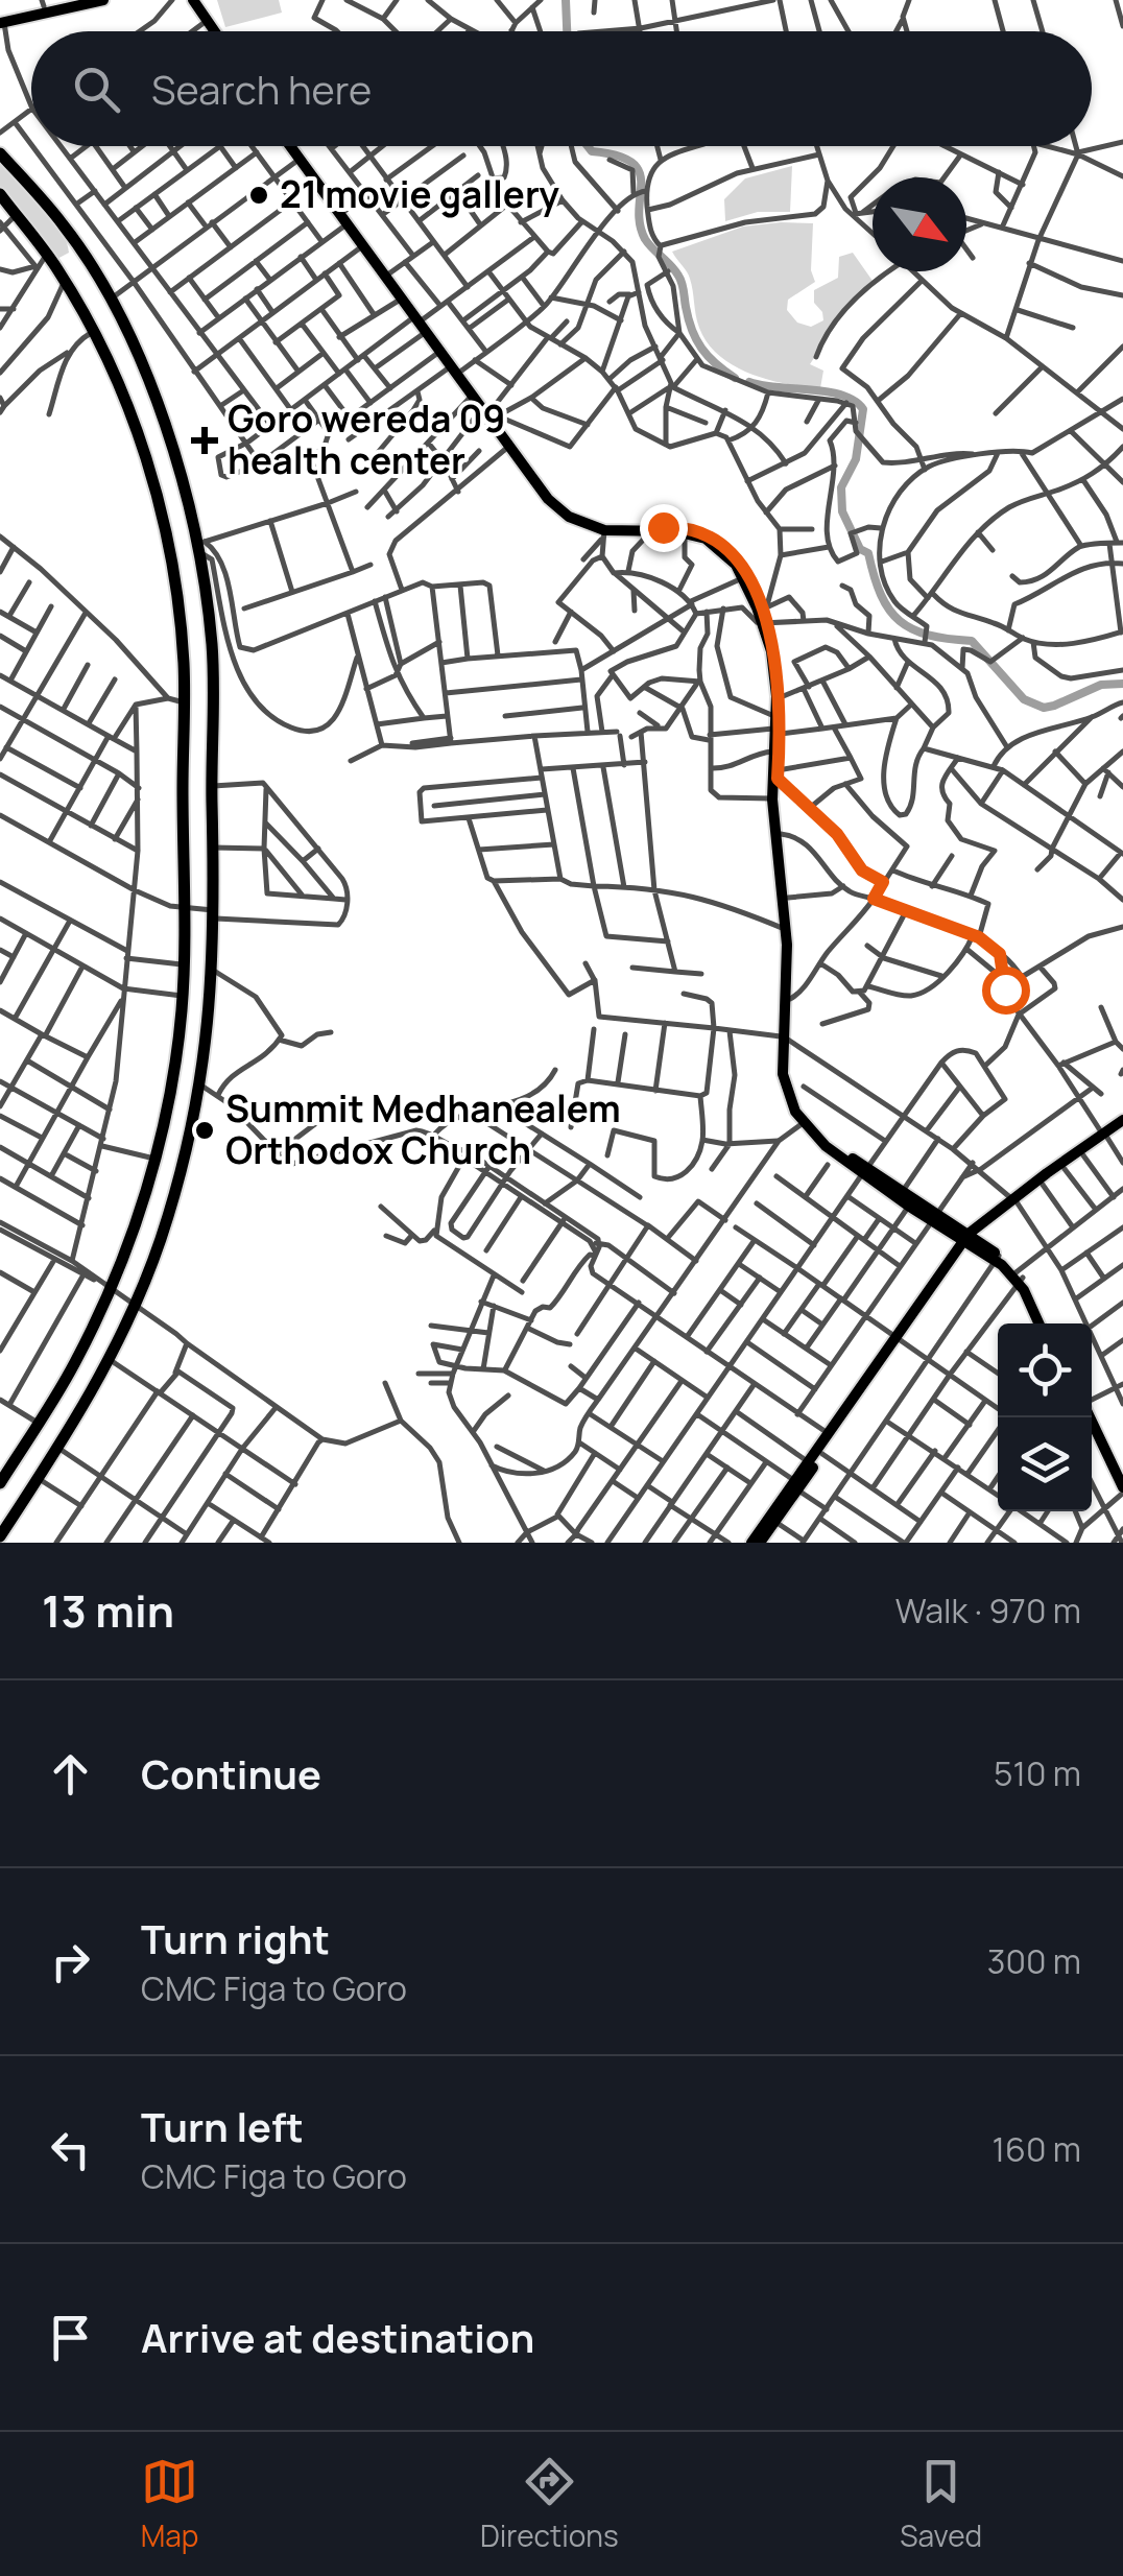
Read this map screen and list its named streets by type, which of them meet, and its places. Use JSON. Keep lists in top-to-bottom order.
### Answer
{
  "places": {
    "other": ["21 movie gallery", "Summit Medhanealem Orthodox Church"],
    "health": ["Goro wereda 09 health center"]
  },
  "north": "bottom right",
  "page": {
    "search": "Search here",
    "heading": ["13 min", "Walk · 970 m"],
    "list": [
      ["Continue", "510 m"],
      ["Turn right", "CMC Figa to Goro", "300 m"],
      ["Turn left", "CMC Figa to Goro", "160 m"],
      "Arrive at destination"
    ],
    "nav": ["Map", "Directions", "Saved"]
  }
}
